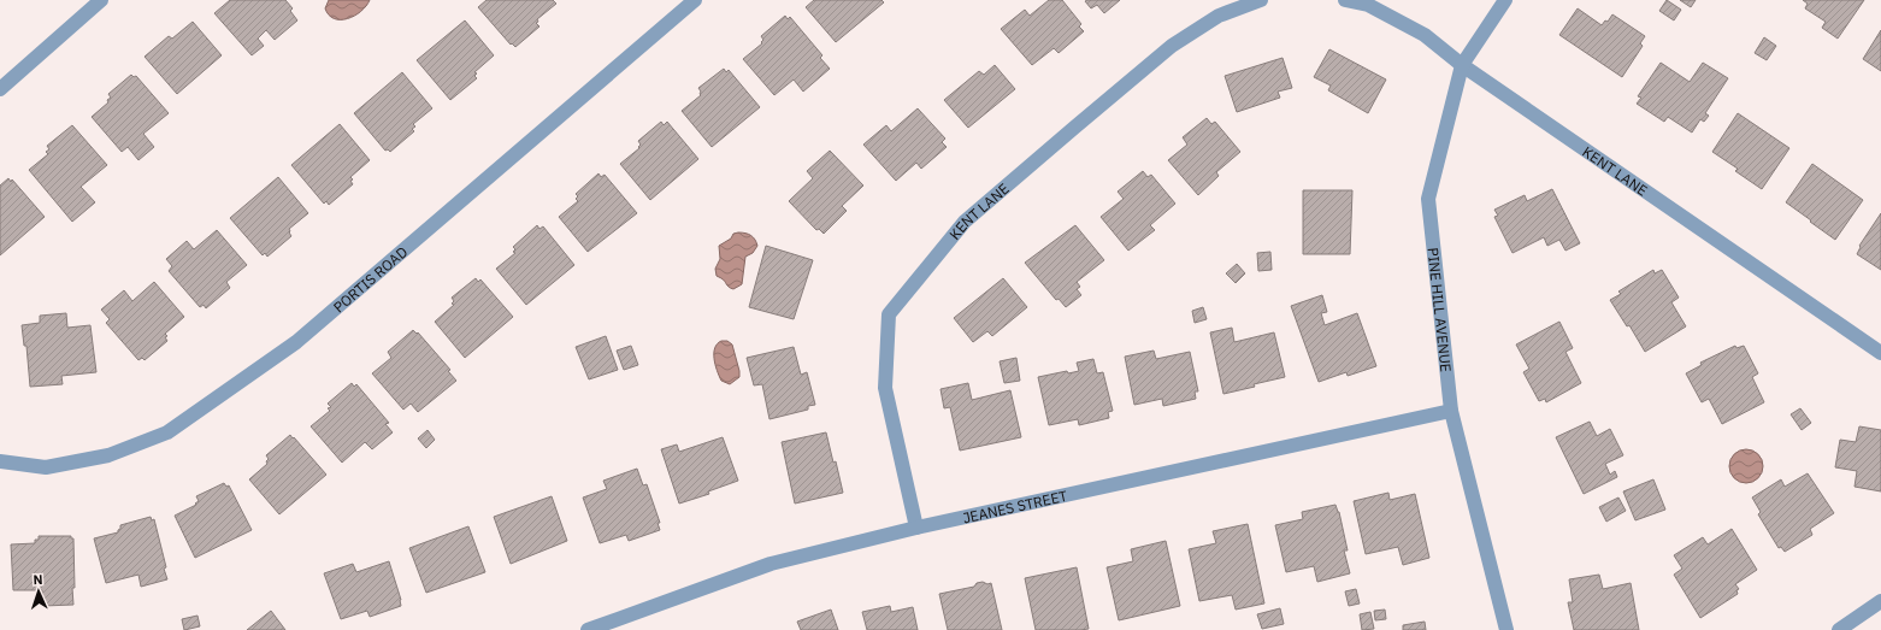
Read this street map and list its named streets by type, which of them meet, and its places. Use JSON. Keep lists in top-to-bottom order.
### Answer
{
  "streets": {
    "street": [
      "KENT LANE",
      "PORTIS ROAD",
      "PINE HILL AVENUE",
      "JEANES STREET"
    ]
  },
  "crossings": [
    ["KENT LANE", "PINE HILL AVENUE"],
    ["KENT LANE", "JEANES STREET"],
    ["PINE HILL AVENUE", "JEANES STREET"]
  ],
  "north": "top"
}
